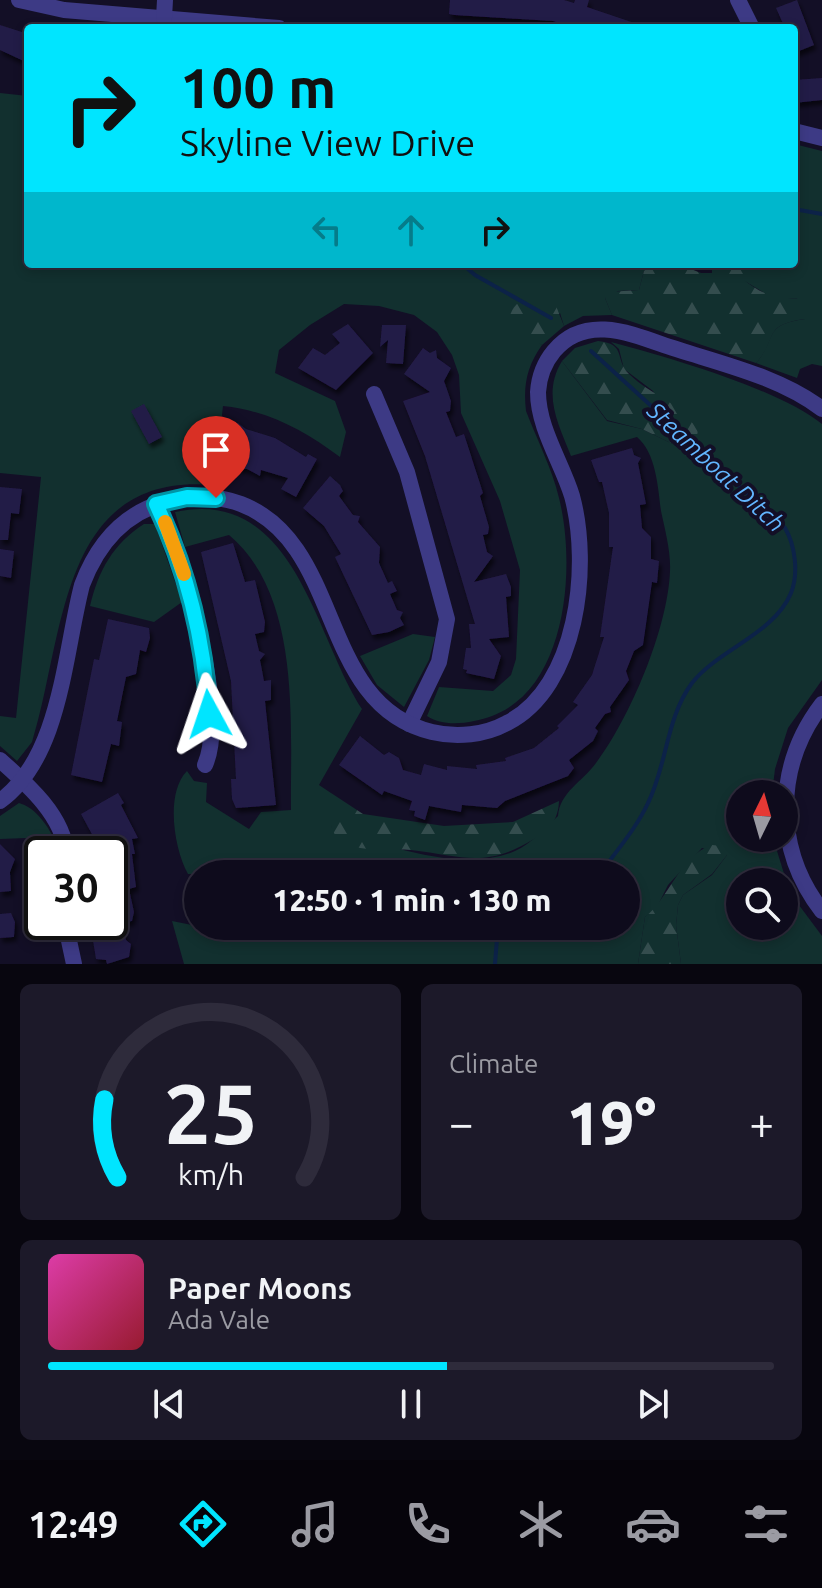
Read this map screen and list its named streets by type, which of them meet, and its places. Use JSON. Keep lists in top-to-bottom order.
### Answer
{
  "water": ["Steamboat Ditch"],
  "north": "top",
  "page": {
    "turn": ["100 m", "Skyline View Drive"],
    "limit": "30",
    "trip": "12:50 · 1 min · 130 m",
    "tile": "Climate",
    "heat": ["−", "19°", "+"],
    "song": ["Paper Moons", "Ada Vale"],
    "tabs": "12:49",
    "gauge": ["25", "km/h"]
  }
}
